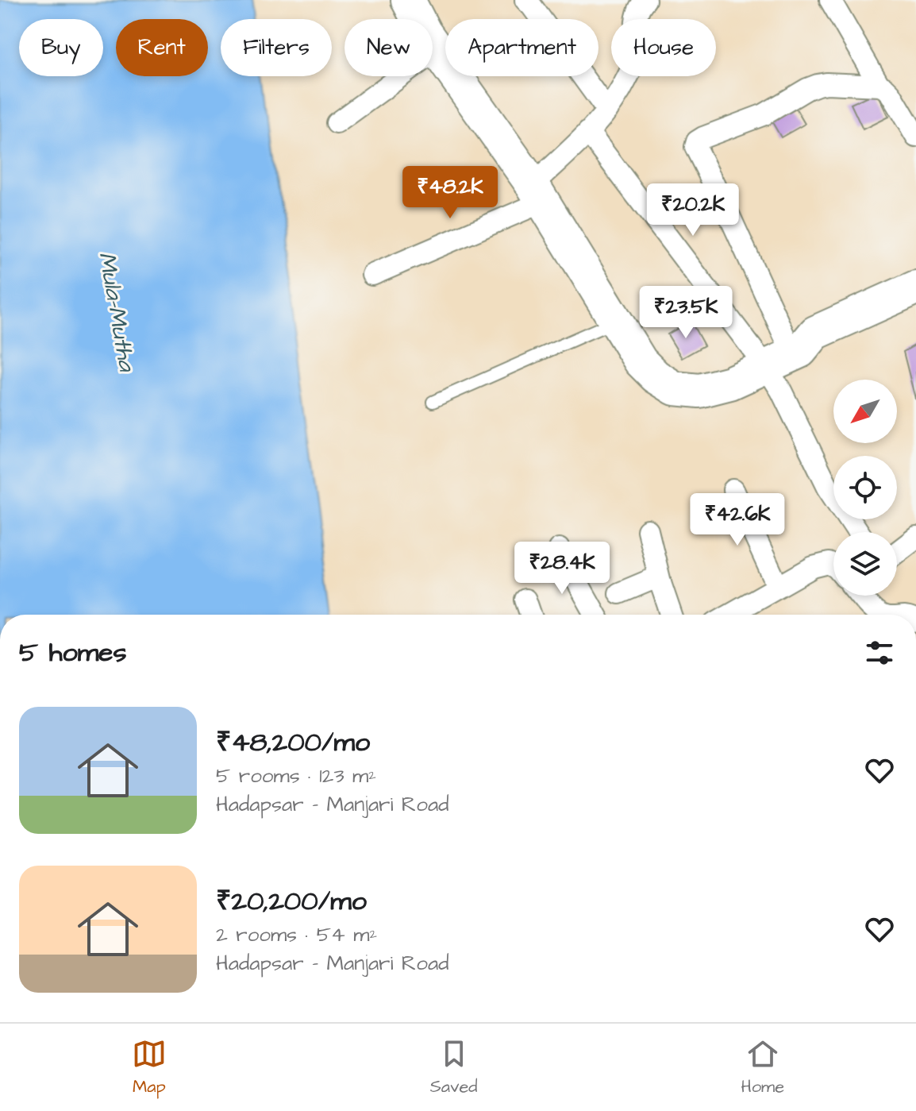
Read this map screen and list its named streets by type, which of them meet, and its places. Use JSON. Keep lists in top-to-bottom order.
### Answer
{
  "water": ["Mula-Mutha"],
  "north": "bottom left",
  "page": {
    "chip": [
      "Buy",
      "Rent",
      "Filters",
      "New",
      "Apartment",
      "House"
    ],
    "price": [
      "₹48.2K",
      "₹20.2K",
      "₹23.5K",
      "₹42.6K",
      "₹28.4K"
    ],
    "heading": "5 homes",
    "list": [
      {
        "name": "₹48,200/mo",
        "note": "5 rooms · 123 m² · Hadapsar - Manjari Road"
      },
      {
        "name": "₹20,200/mo",
        "note": "2 rooms · 54 m² · Hadapsar - Manjari Road"
      }
    ],
    "tabs": ["Map", "Saved", "Home"]
  }
}
